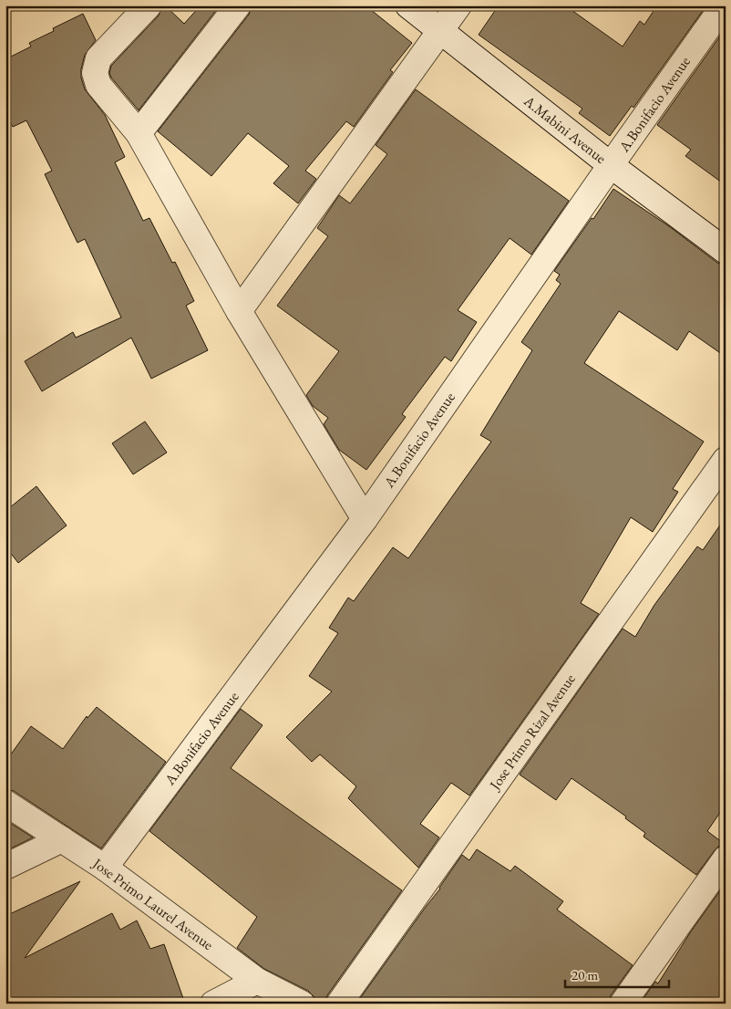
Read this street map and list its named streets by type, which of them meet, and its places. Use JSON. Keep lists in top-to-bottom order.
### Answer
{
  "streets": {
    "street": [
      "A.Bonifacio Avenue",
      "A.Mabini Avenue",
      "Jose Primo Rizal Avenue",
      "Jose Primo Laurel Avenue"
    ]
  },
  "crossings": [
    ["A.Bonifacio Avenue", "A.Mabini Avenue"],
    ["A.Bonifacio Avenue", "Jose Primo Laurel Avenue"]
  ],
  "scale_bar": "20 m"
}
